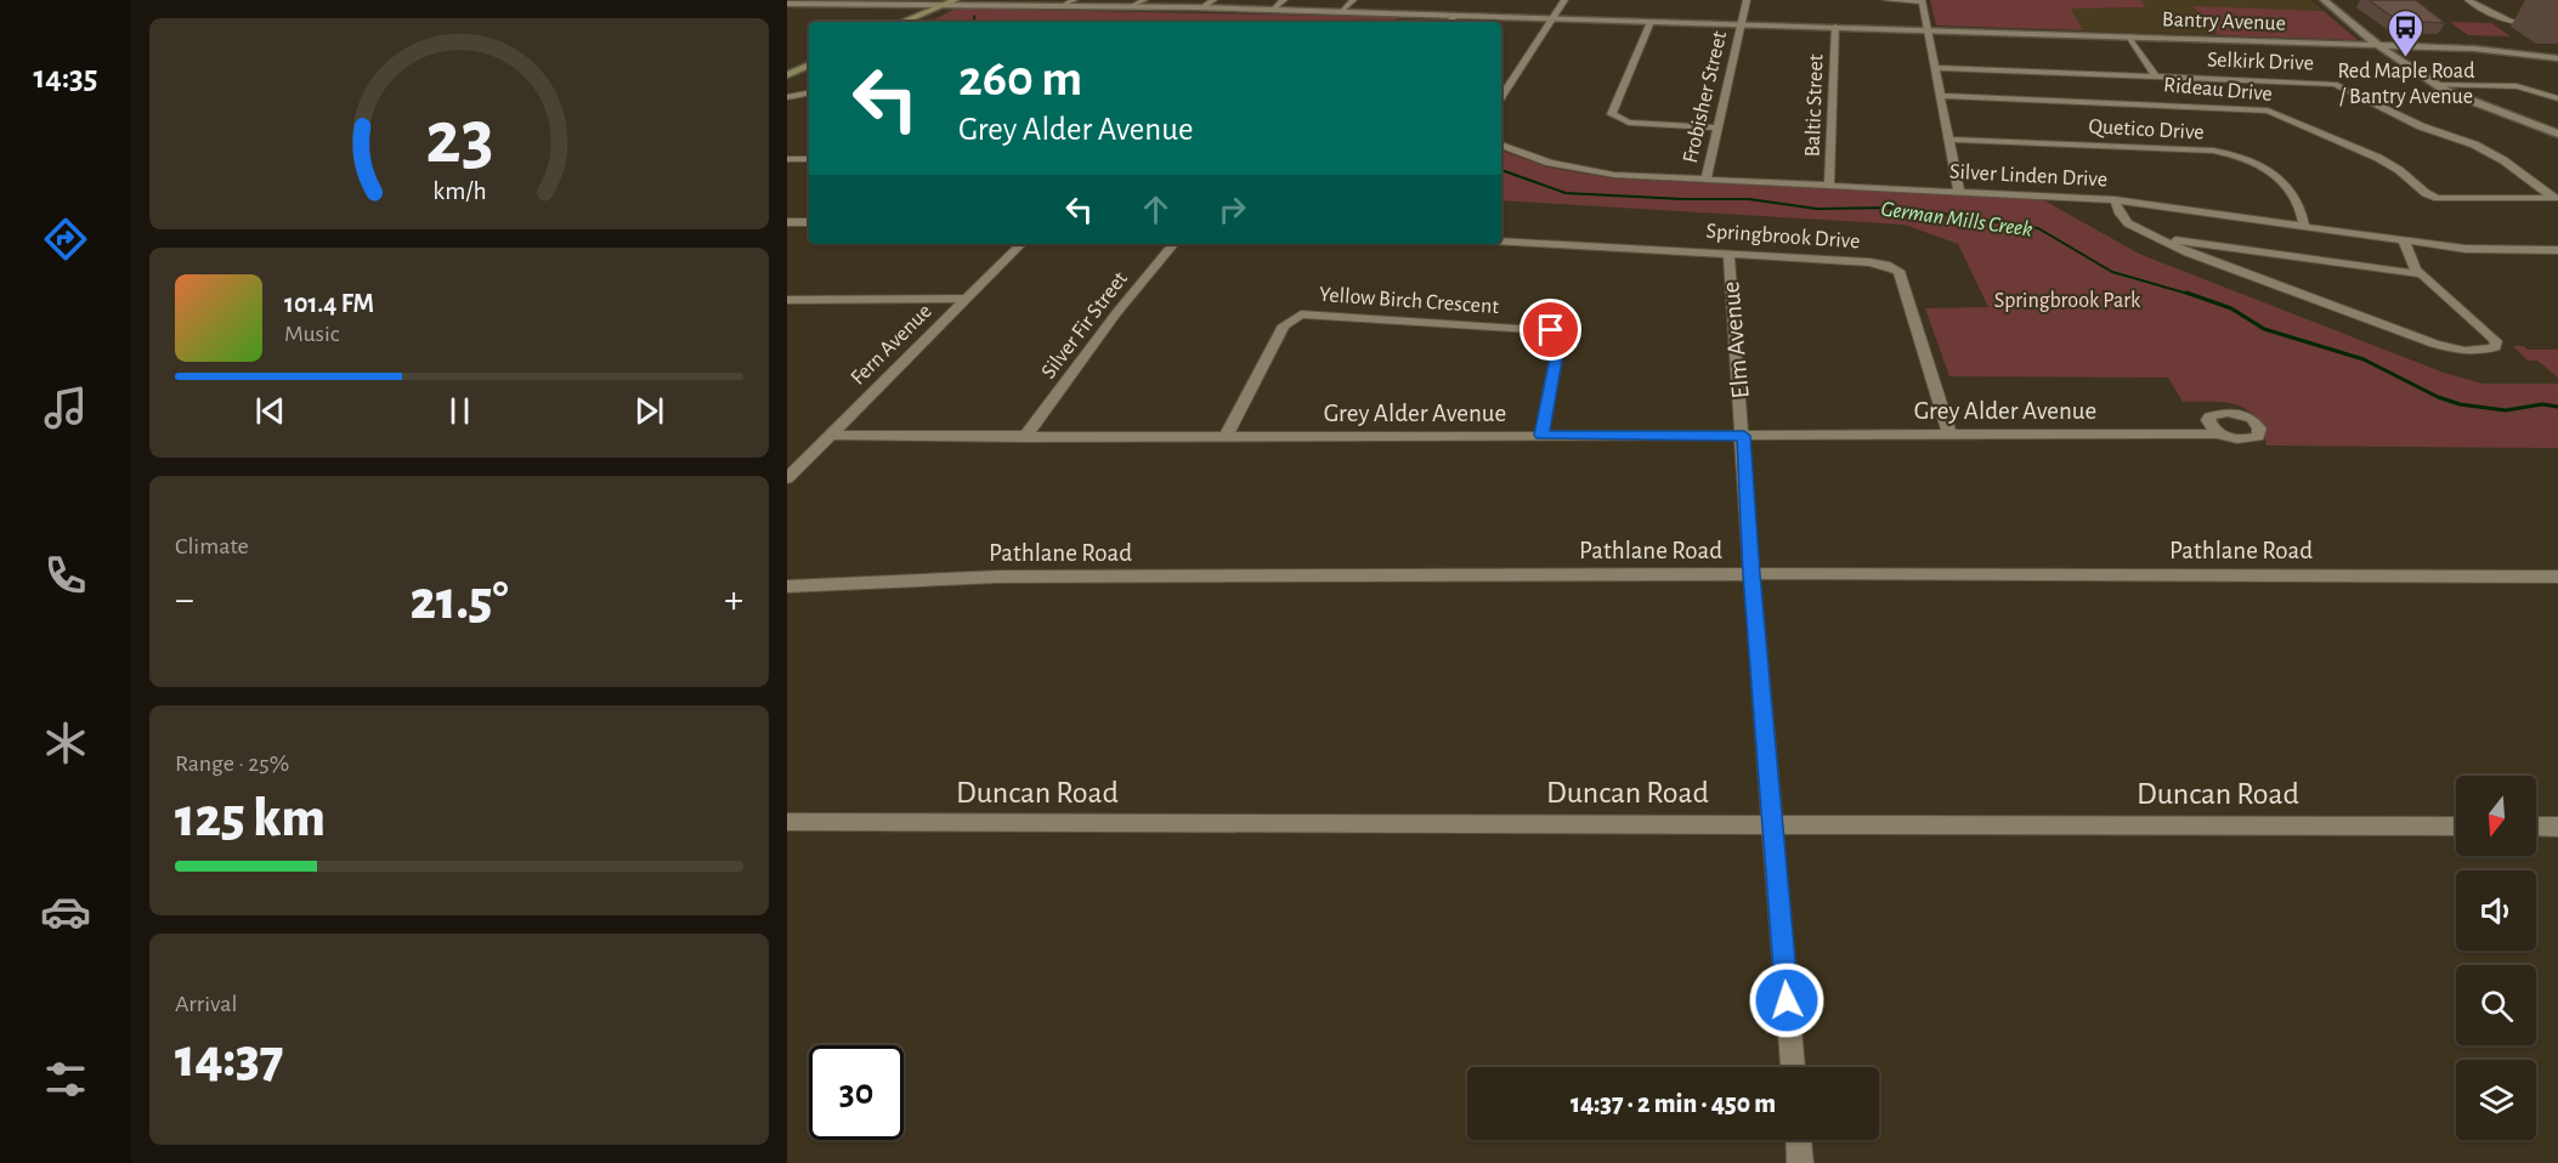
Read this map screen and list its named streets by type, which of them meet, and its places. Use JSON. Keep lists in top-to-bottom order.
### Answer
{
  "streets": {
    "street": [
      "Bantry Avenue",
      "Selkirk Drive",
      "Rideau Drive",
      "Frobisher Street",
      "Baltic Street",
      "Quetico Drive",
      "Silver Linden Drive",
      "Springbrook Drive",
      "Yellow Birch Crescent",
      "Silver Fir Street",
      "Elm Avenue",
      "Fern Avenue",
      "Grey Alder Avenue",
      "Pathlane Road",
      "Duncan Road"
    ]
  },
  "crossings": [
    ["Bantry Avenue", "Frobisher Street"],
    ["Bantry Avenue", "Baltic Street"],
    ["Selkirk Drive", "Rideau Drive"],
    ["Frobisher Street", "Silver Linden Drive"],
    ["Baltic Street", "Silver Linden Drive"],
    ["Quetico Drive", "Silver Linden Drive"],
    ["Springbrook Drive", "Elm Avenue"],
    ["Springbrook Drive", "Grey Alder Avenue"],
    ["Yellow Birch Crescent", "Grey Alder Avenue"],
    ["Silver Fir Street", "Grey Alder Avenue"],
    ["Elm Avenue", "Grey Alder Avenue"],
    ["Elm Avenue", "Pathlane Road"],
    ["Elm Avenue", "Duncan Road"],
    ["Fern Avenue", "Grey Alder Avenue"]
  ],
  "water": ["German Mills Creek"],
  "parks": ["Springbrook Park"],
  "places": {
    "bus stop": ["Red Maple Road / Bantry Avenue"]
  },
  "north": "bottom",
  "page": {
    "tabs": "14:35",
    "turn": ["260 m", "Grey Alder Avenue"],
    "song": ["101.4 FM", "Music"],
    "tile": [
      "Climate",
      ["Range · 25%", "125 km"],
      ["Arrival", "14:37"]
    ],
    "heat": ["−", "21.5°", "+"],
    "limit": "30",
    "trip": "14:37 · 2 min · 450 m",
    "gauge": ["23", "km/h"]
  }
}
